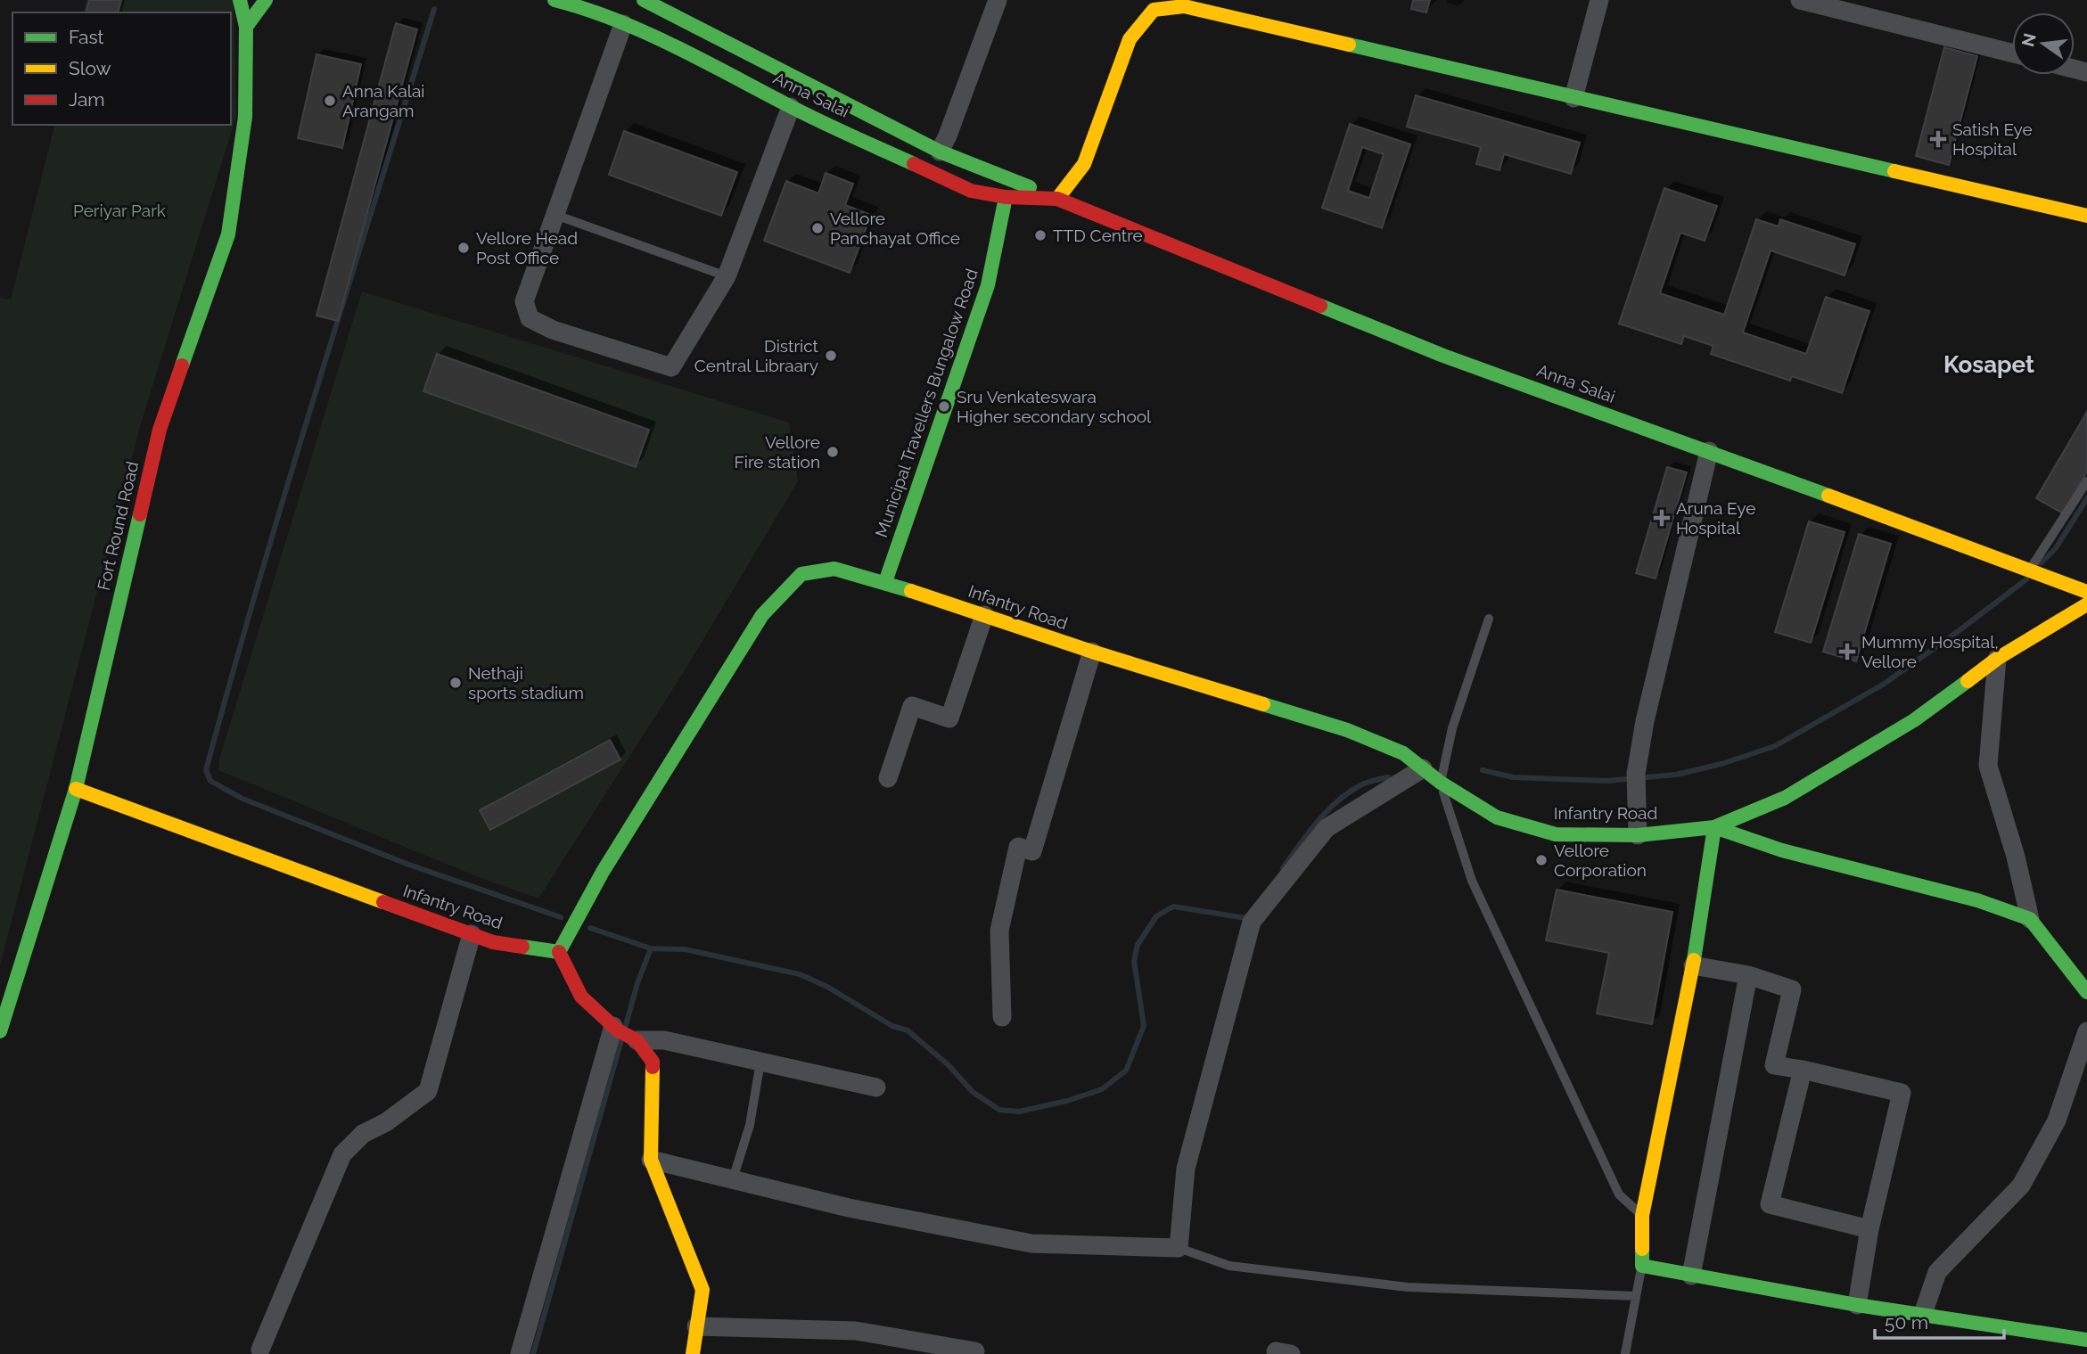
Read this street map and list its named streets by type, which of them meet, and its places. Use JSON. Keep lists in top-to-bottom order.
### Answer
{
  "streets": {
    "main road": [
      "Anna Salai",
      "Municipal Travellers Bungalow Road",
      "Fort Round Road",
      "Infantry Road"
    ]
  },
  "crossings": [
    ["Anna Salai", "Municipal Travellers Bungalow Road"],
    ["Municipal Travellers Bungalow Road", "Infantry Road"],
    ["Fort Round Road", "Infantry Road"]
  ],
  "districts": ["Kosapet"],
  "parks": ["Periyar Park"],
  "places": {
    "other": [
      "Anna Kalai Arangam",
      "Vellore Panchayat Office",
      "TTD Centre",
      "Vellore Head Post Office",
      "District Central Libraary",
      "Sru Venkateswara Higher secondary school",
      "Vellore Fire station",
      "Nethaji sports stadium",
      "Vellore Corporation"
    ],
    "health": ["Satish Eye Hospital", "Aruna Eye Hospital", "Mummy Hospital, Vellore"]
  },
  "legend": ["Fast", "Slow", "Jam"],
  "scale_bar": "50 m",
  "north": "left"
}
